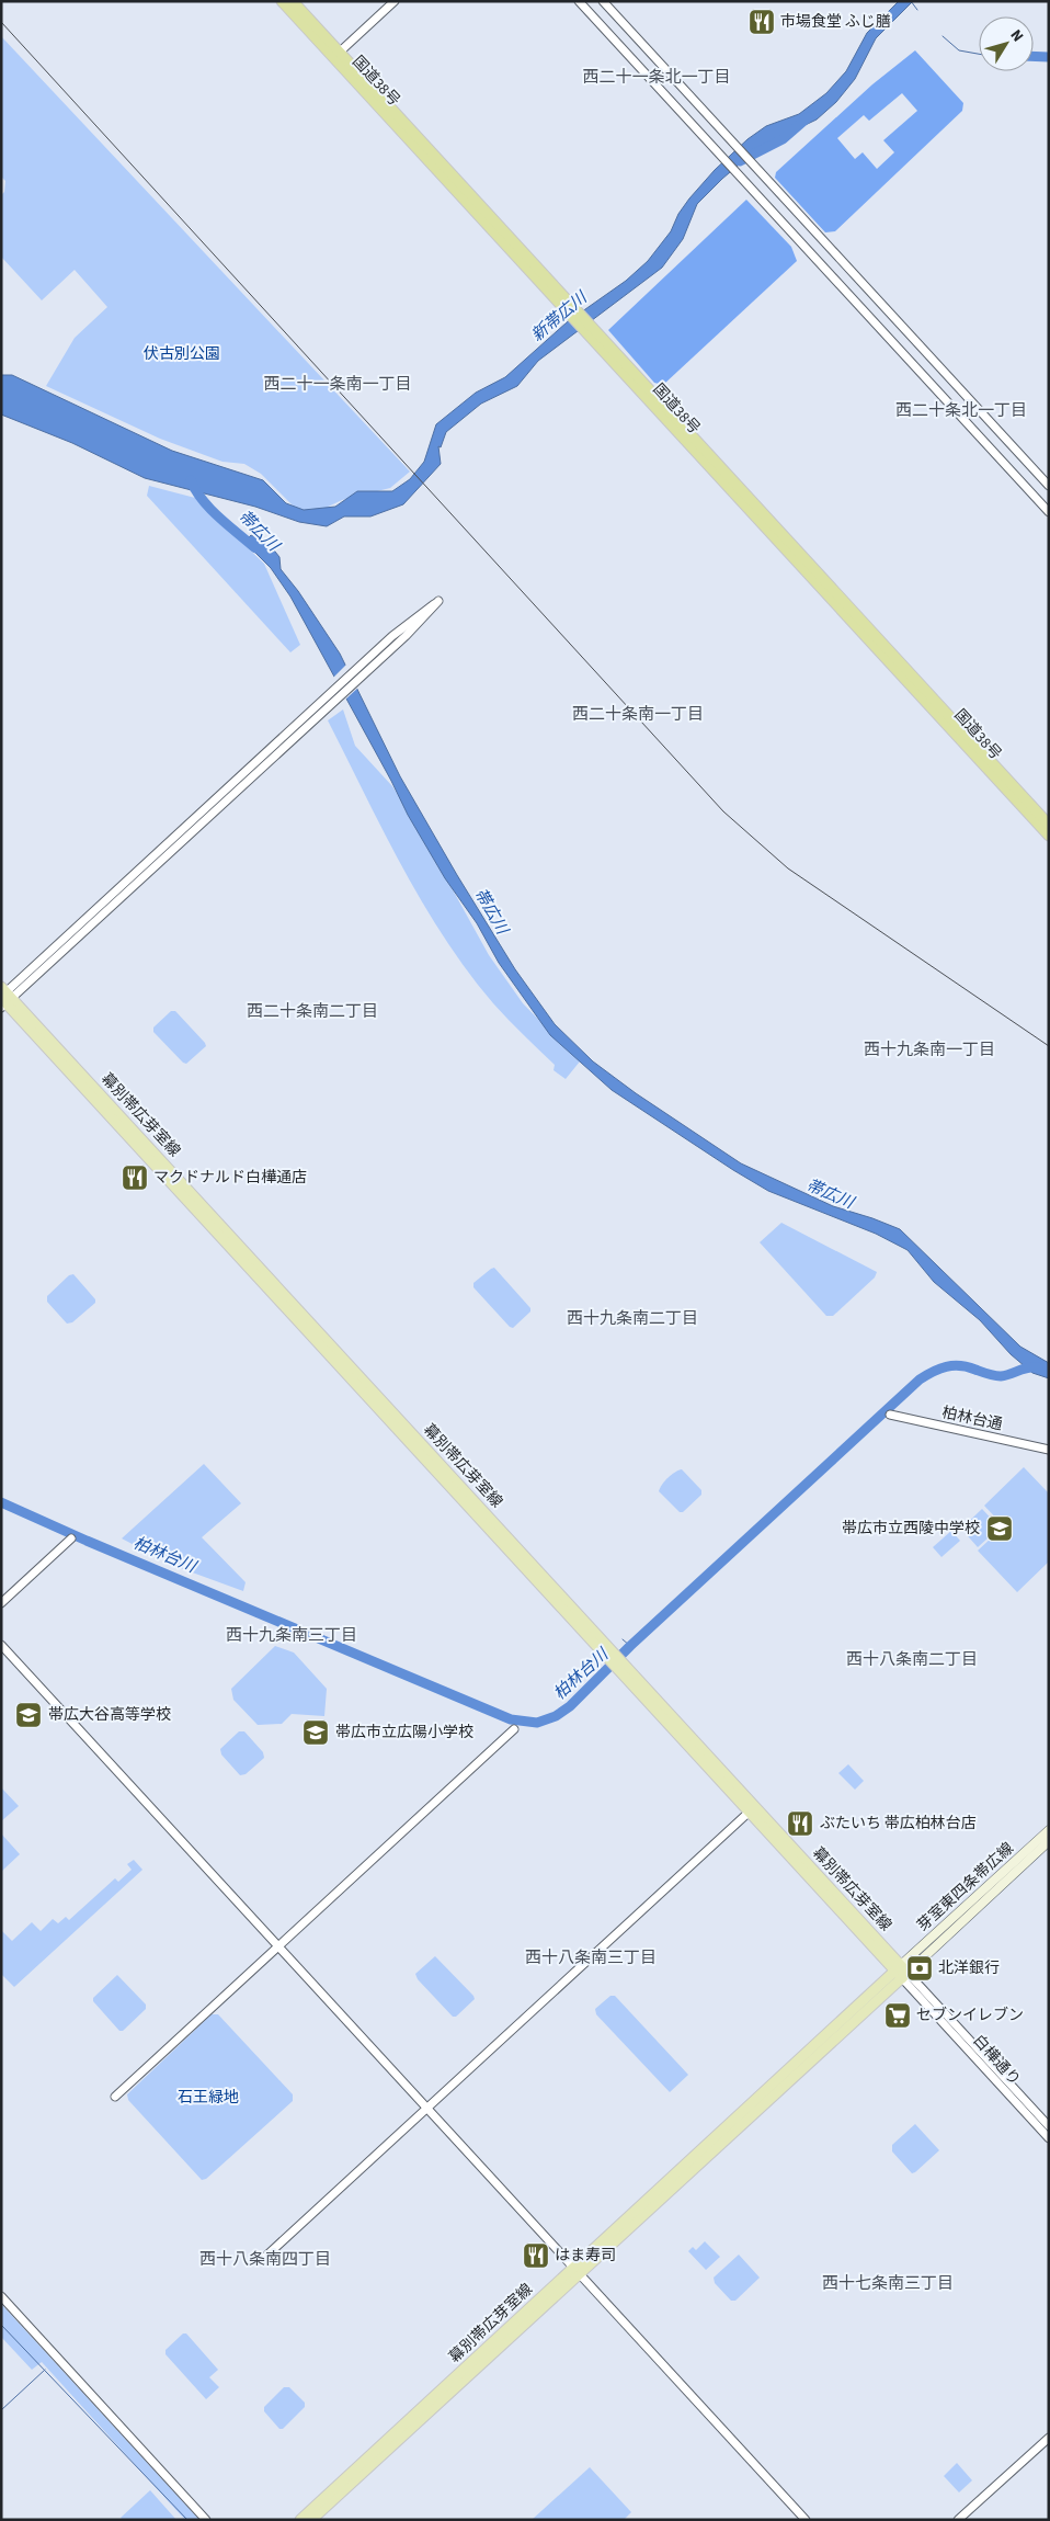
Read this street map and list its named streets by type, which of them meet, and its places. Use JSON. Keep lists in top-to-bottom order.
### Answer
{
  "streets": {
    "highway": ["国道38号"],
    "main road": ["幕別帯広芽室線", "芽室東四条帯広線"],
    "street": ["柏林台通", "白樺通り"]
  },
  "crossings": [
    ["幕別帯広芽室線", "芽室東四条帯広線"],
    ["幕別帯広芽室線", "白樺通り"],
    ["芽室東四条帯広線", "白樺通り"]
  ],
  "districts": [
    "西二十一条北一丁目",
    "西二十一条南一丁目",
    "西二十条北一丁目",
    "西二十条南一丁目",
    "西二十条南二丁目",
    "西十九条南一丁目",
    "西十九条南二丁目",
    "西十九条南三丁目",
    "西十八条南二丁目",
    "西十八条南三丁目",
    "西十八条南四丁目",
    "西十七条南三丁目"
  ],
  "water": ["新帯広川", "帯広川", "柏林台川"],
  "parks": ["伏古別公園", "石王緑地"],
  "places": {
    "restaurant": [
      "市場食堂 ふじ膳",
      "マクドナルド白樺通店",
      "ぶたいち 帯広柏林台店",
      "はま寿司"
    ],
    "school or university": ["帯広市立西陵中学校", "帯広大谷高等学校", "帯広市立広陽小学校"],
    "bank": ["北洋銀行"],
    "supermarket": ["セブンイレブン"]
  },
  "north": "top right"
}
